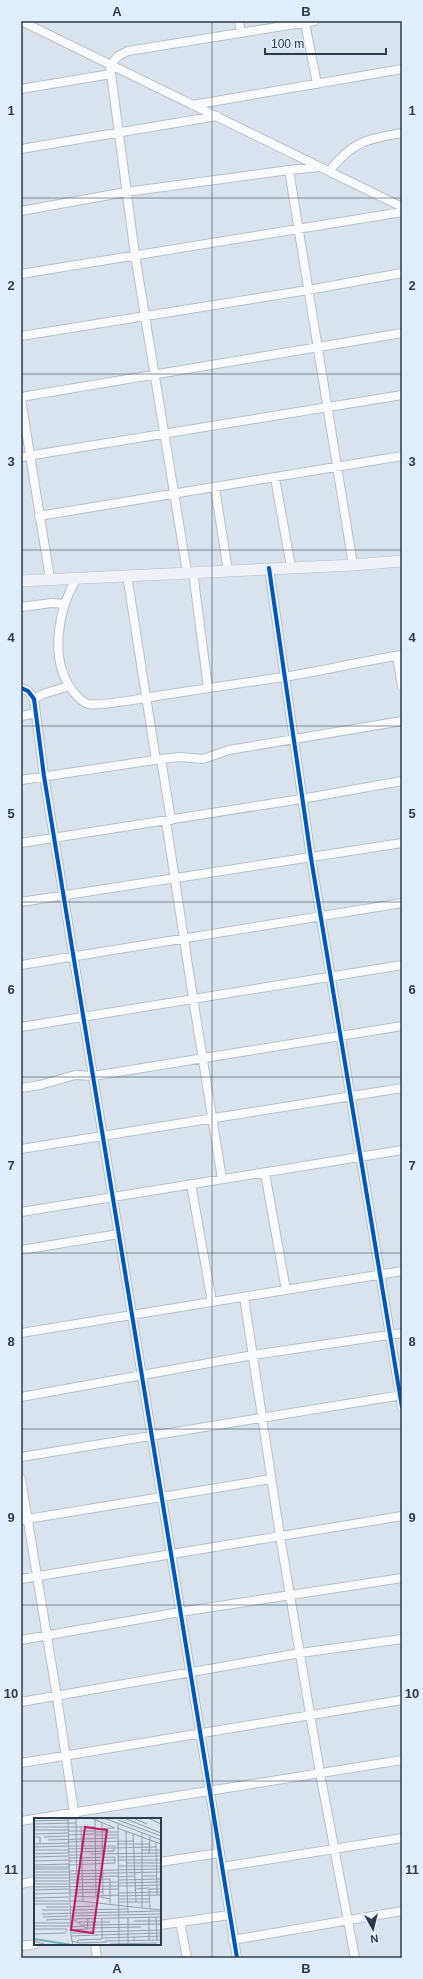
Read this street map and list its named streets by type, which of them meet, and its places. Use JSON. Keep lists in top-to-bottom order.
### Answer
{
  "scale_bar": "100 m",
  "north": "bottom",
  "grid": {
    "columns": ["A", "B"],
    "rows": [
      "1",
      "2",
      "3",
      "4",
      "5",
      "6",
      "7",
      "8",
      "9",
      "10",
      "11"
    ]
  }
}
